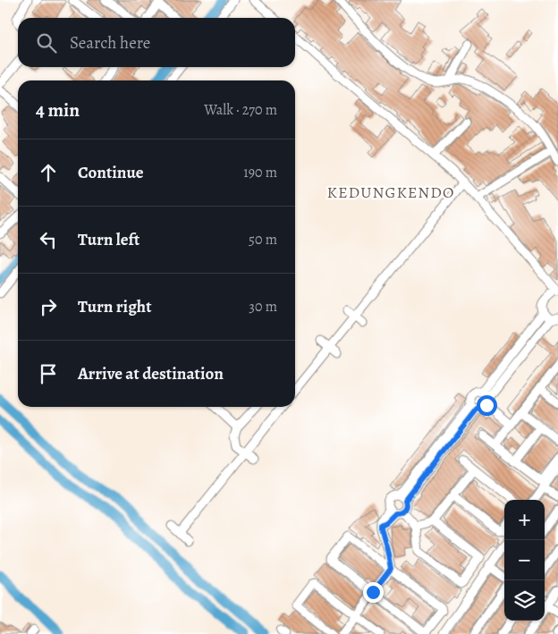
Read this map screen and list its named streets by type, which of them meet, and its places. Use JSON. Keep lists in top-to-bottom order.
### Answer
{
  "districts": ["KEDUNGKENDO"],
  "page": {
    "search": "Search here",
    "heading": ["4 min", "Walk · 270 m"],
    "list": [
      ["Continue", "190 m"],
      ["Turn left", "50 m"],
      ["Turn right", "30 m"],
      "Arrive at destination"
    ],
    "map_buttons": ["+", "−"]
  }
}
